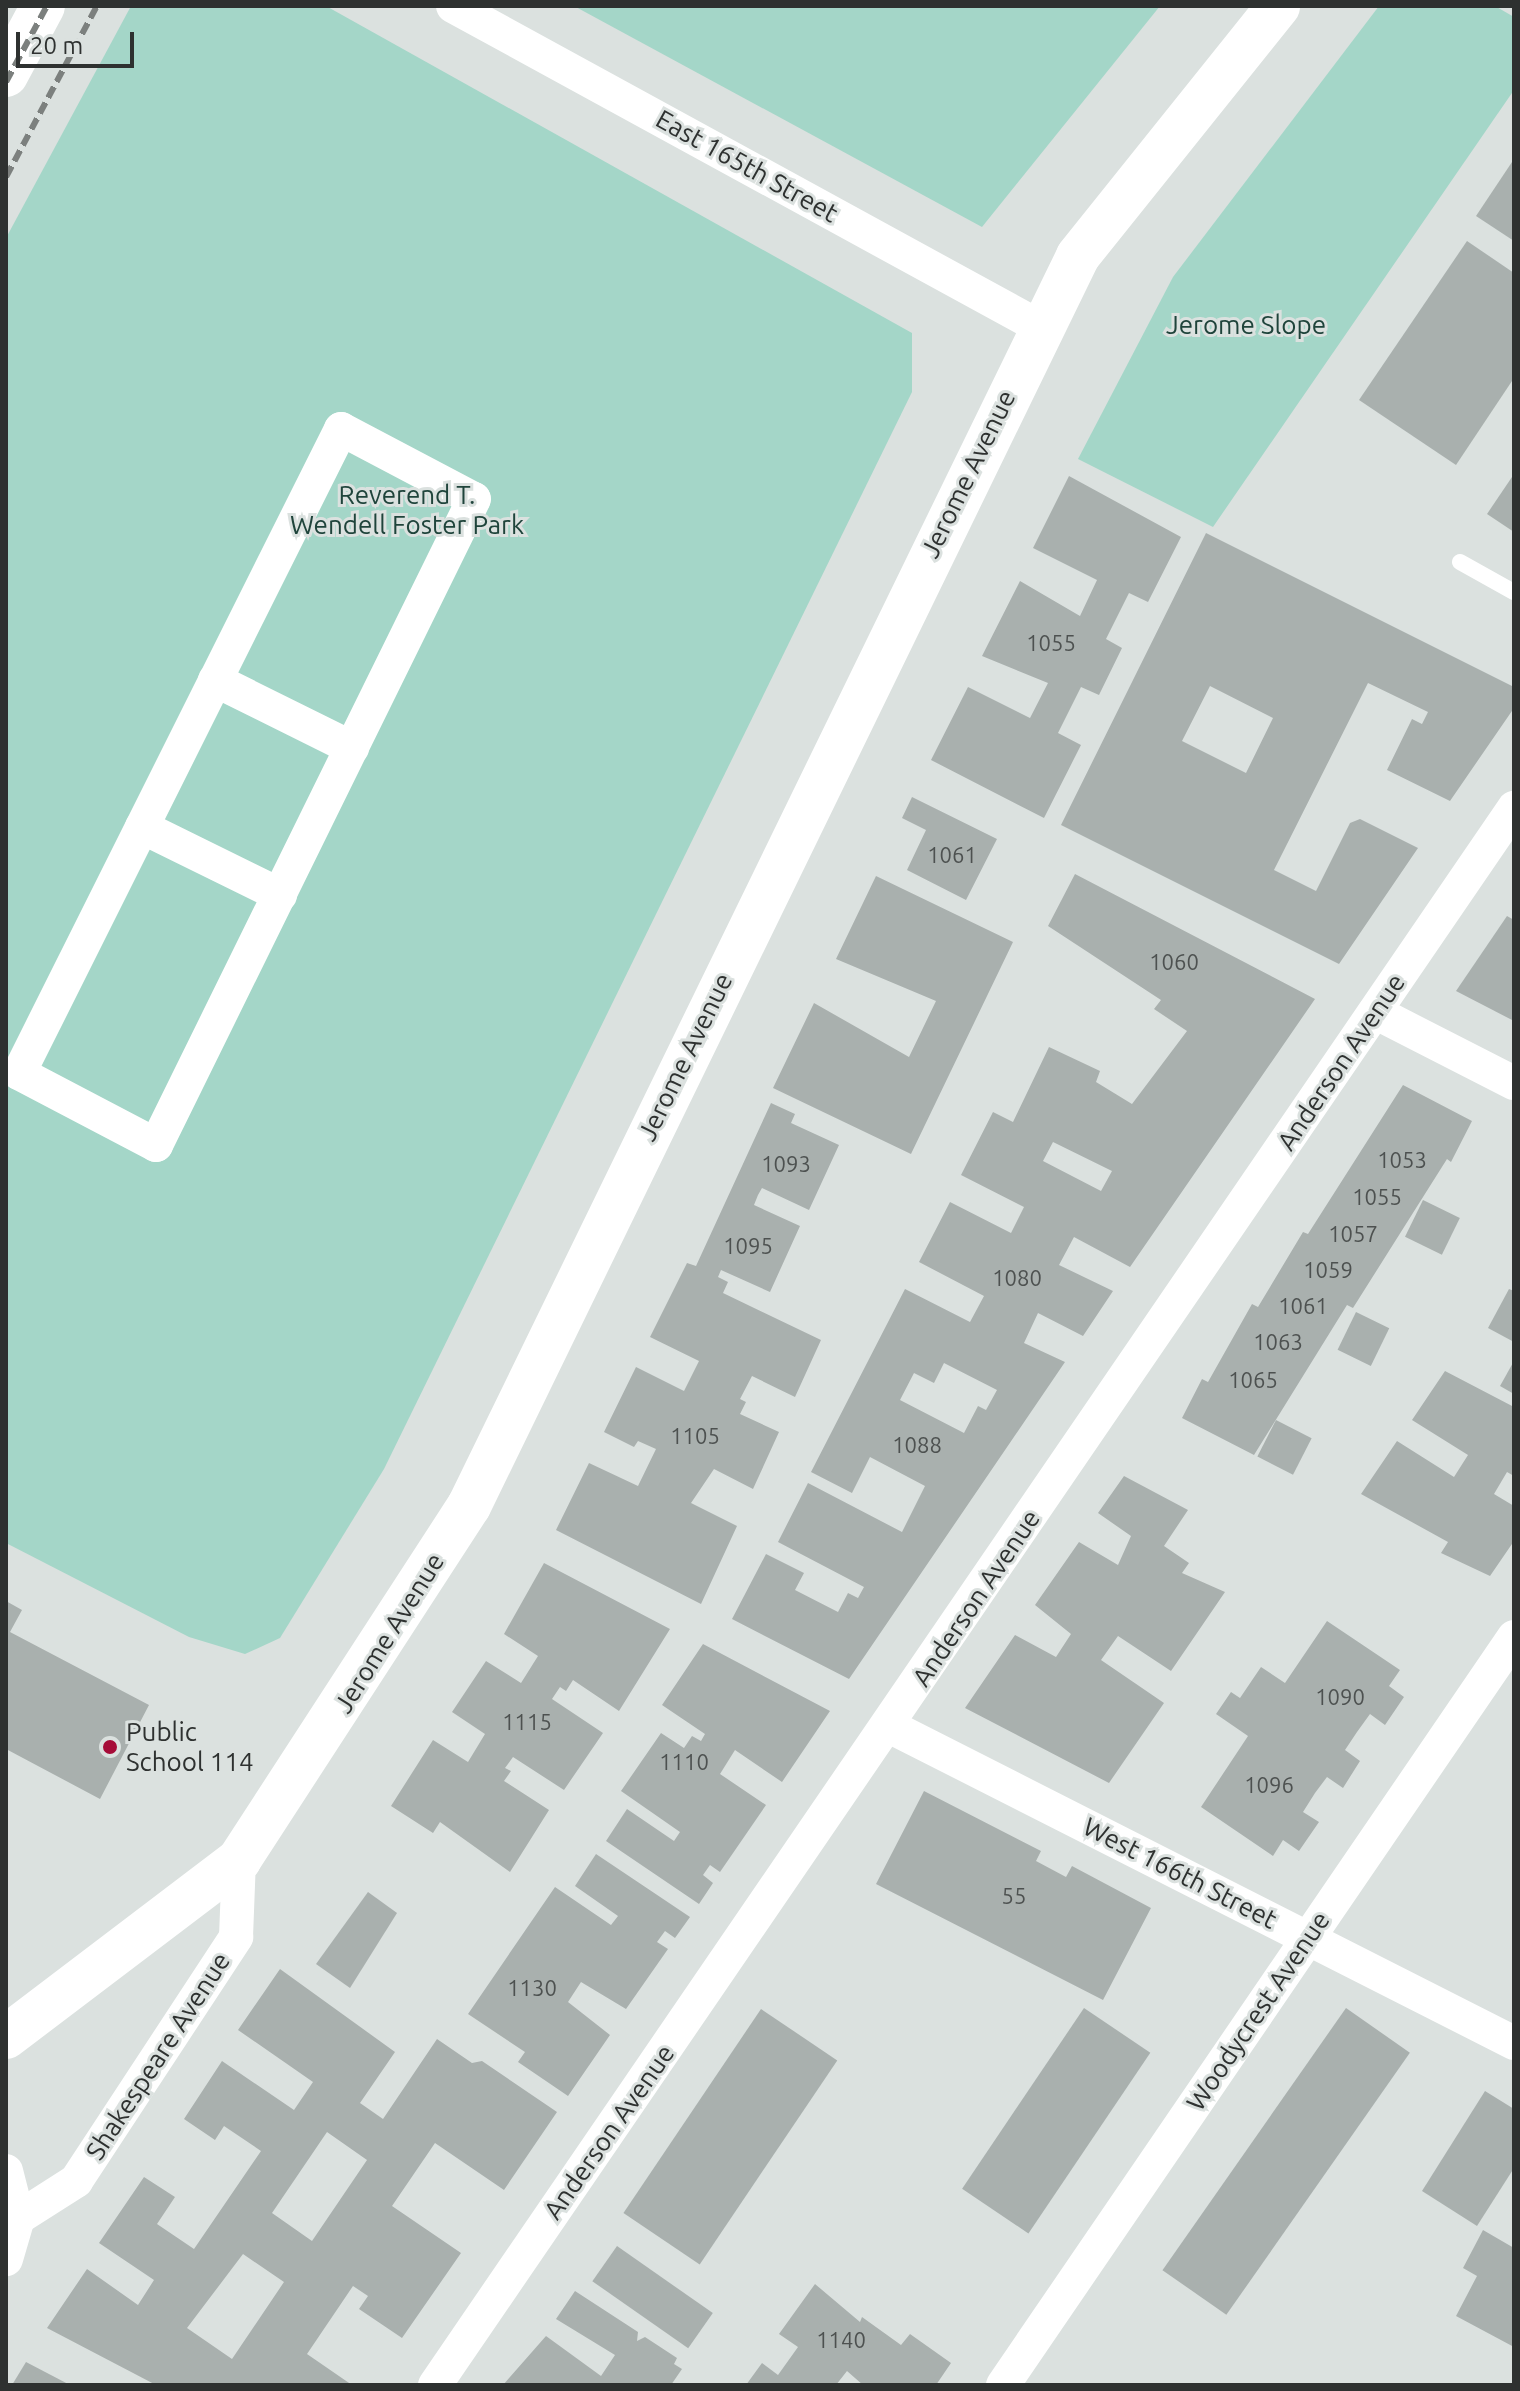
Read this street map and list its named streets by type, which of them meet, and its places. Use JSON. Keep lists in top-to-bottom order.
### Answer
{
  "streets": {
    "main road": ["Jerome Avenue"],
    "street": [
      "East 165th Street",
      "Anderson Avenue",
      "West 166th Street",
      "Woodycrest Avenue",
      "Shakespeare Avenue"
    ]
  },
  "crossings": [
    ["East 165th Street", "Jerome Avenue"],
    ["Jerome Avenue", "Shakespeare Avenue"],
    ["Anderson Avenue", "West 166th Street"],
    ["West 166th Street", "Woodycrest Avenue"]
  ],
  "parks": ["Jerome Slope", "Reverend T. Wendell Foster Park"],
  "places": ["Public School 114"],
  "house_numbers": [
    "1055",
    "1061",
    "1060",
    "1053",
    "1093",
    "1055",
    "1057",
    "1095",
    "1059",
    "1080",
    "1061",
    "1063",
    "1065",
    "1105",
    "1088",
    "1090",
    "1115",
    "1110",
    "1096",
    "55",
    "1130",
    "1140"
  ],
  "scale_bar": "20 m"
}
